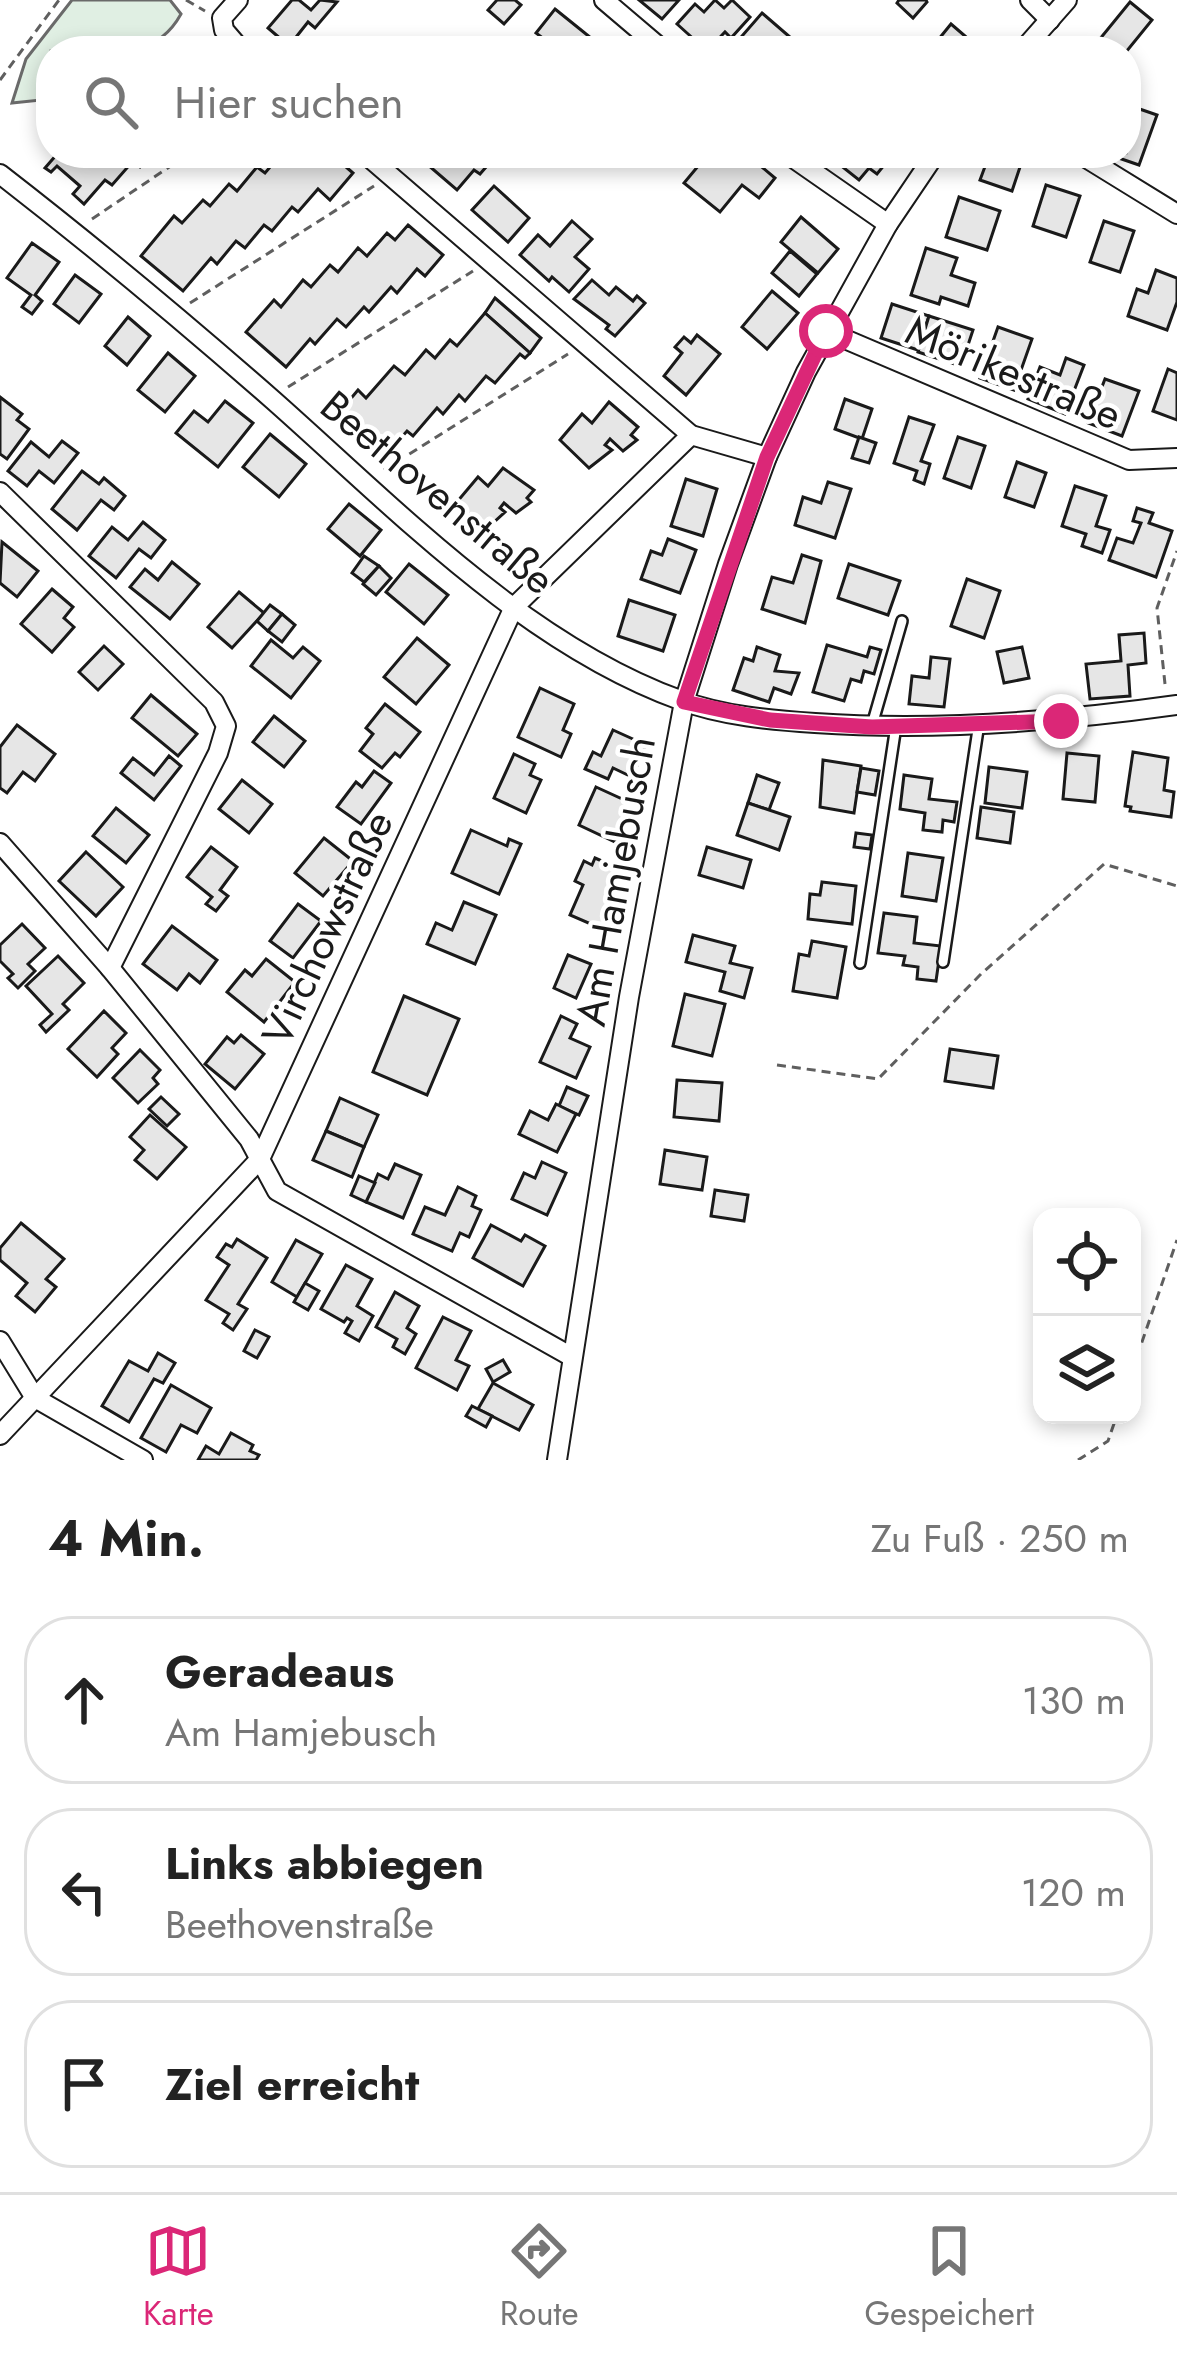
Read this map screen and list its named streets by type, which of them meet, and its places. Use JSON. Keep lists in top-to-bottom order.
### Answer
{
  "streets": {
    "street": [
      "Mörikestraße",
      "Beethovenstraße",
      "Am Hamjebusch",
      "Virchowstraße"
    ]
  },
  "crossings": [
    ["Mörikestraße", "Am Hamjebusch"],
    ["Beethovenstraße", "Am Hamjebusch"],
    ["Beethovenstraße", "Virchowstraße"]
  ],
  "page": {
    "search": "Hier suchen",
    "heading": ["4 Min.", "Zu Fuß · 250 m"],
    "list": [
      ["Geradeaus", "Am Hamjebusch", "130 m"],
      ["Links abbiegen", "Beethovenstraße", "120 m"],
      "Ziel erreicht"
    ],
    "nav": ["Karte", "Route", "Gespeichert"]
  }
}
